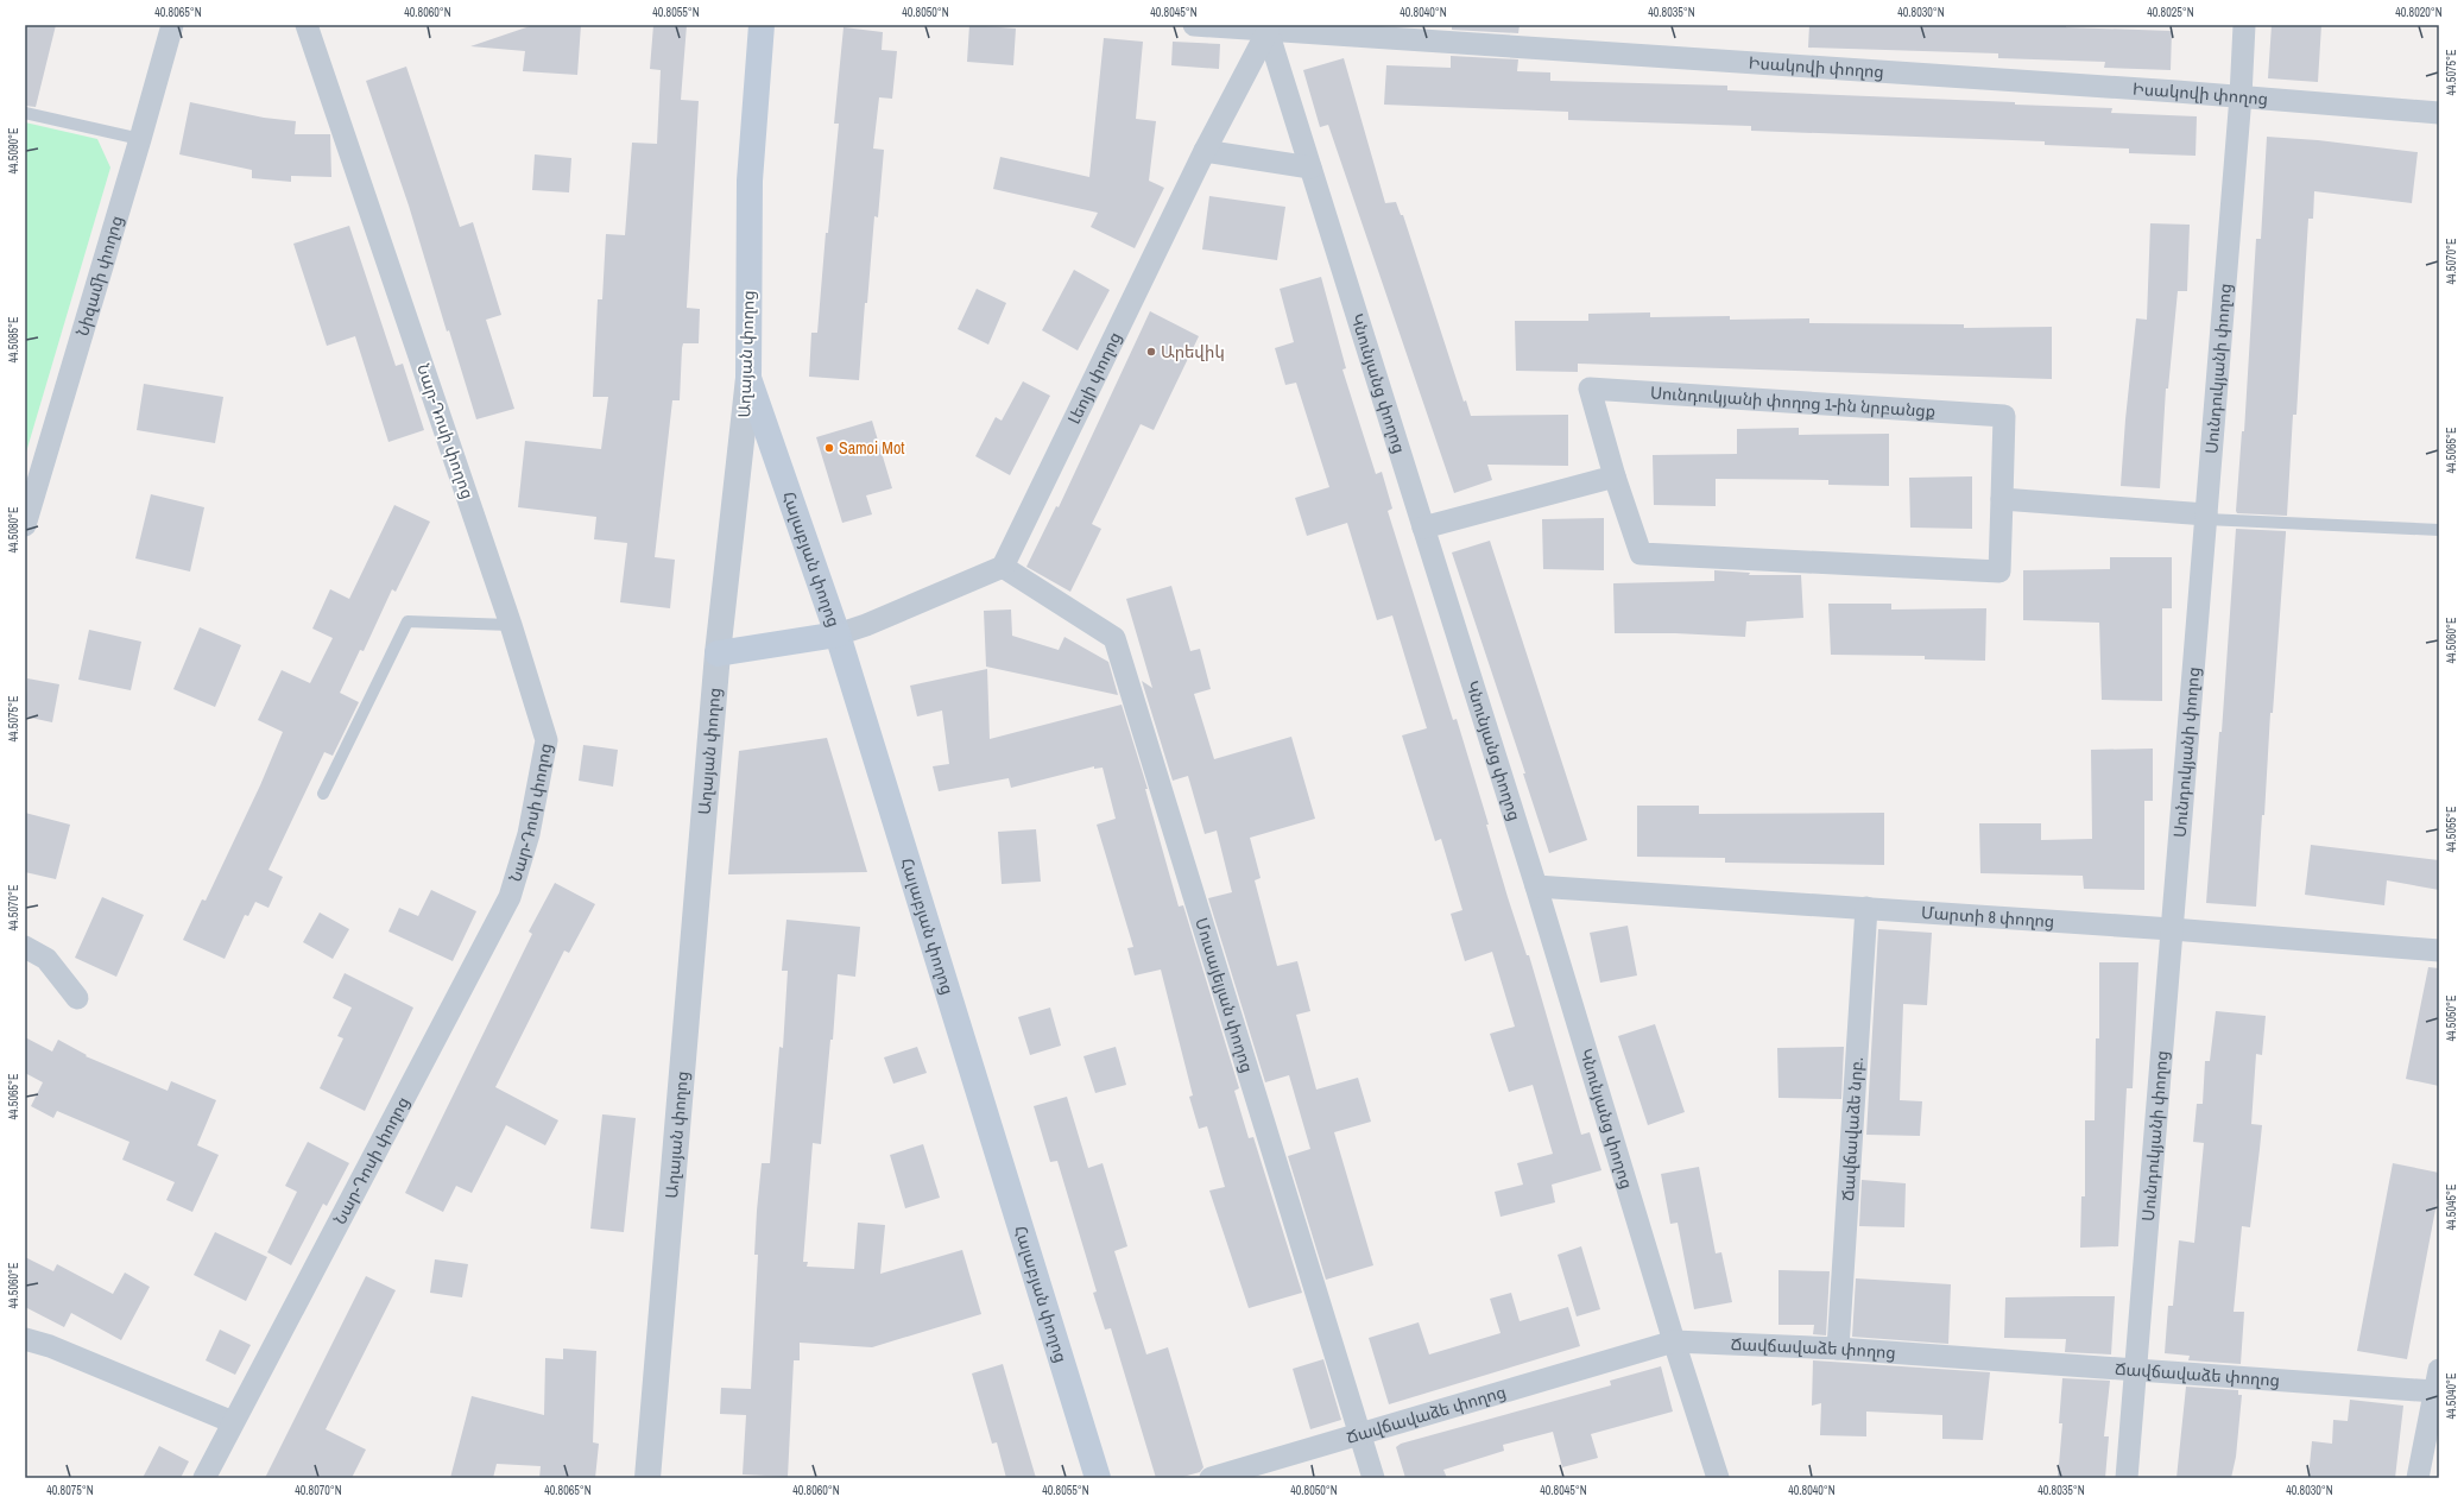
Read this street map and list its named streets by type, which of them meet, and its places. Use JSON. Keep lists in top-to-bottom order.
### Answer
{
  "streets": {
    "main road": ["Աղայան փողոց", "Հալաբյան փողոց"],
    "street": [
      "Իսակովի փողոց",
      "Նիզամի փողոց",
      "Սունդուկյանի փողոց",
      "Լեոյի փողոց",
      "Կնունյանց փողոց",
      "Սունդուկյանի փողոց 1-ին նրբանցք",
      "Նար-Դոսի փողոց",
      "Մարտի 8 փողոց",
      "Մուսայելյան փողոց",
      "Ճավճավաձե նրբ.",
      "Ճավճավաձե փողոց"
    ]
  },
  "crossings": [
    ["Իսակովի փողոց", "Սունդուկյանի փողոց"],
    ["Իսակովի փողոց", "Լեոյի փողոց"],
    ["Իսակովի փողոց", "Կնունյանց փողոց"],
    ["Աղայան փողոց", "Հալաբյան փողոց"],
    ["Սունդուկյանի փողոց", "Մարտի 8 փողոց"],
    ["Սունդուկյանի փողոց", "Ճավճավաձե փողոց"],
    ["Լեոյի փողոց", "Կնունյանց փողոց"],
    ["Լեոյի փողոց", "Մուսայելյան փողոց"],
    ["Կնունյանց փողոց", "Մարտի 8 փողոց"],
    ["Կնունյանց փողոց", "Ճավճավաձե փողոց"],
    ["Մարտի 8 փողոց", "Ճավճավաձե նրբ."],
    ["Մուսայելյան փողոց", "Ճավճավաձե փողոց"],
    ["Ճավճավաձե նրբ.", "Ճավճավաձե փողոց"]
  ],
  "places": ["Արեվիկ", "Samoi Mot"],
  "coordinates": [
    "40.8065°N",
    "40.8060°N",
    "40.8055°N",
    "40.8050°N",
    "40.8045°N",
    "40.8040°N",
    "40.8035°N",
    "40.8030°N",
    "40.8025°N",
    "40.8020°N",
    "44.5075°E",
    "44.5090°E",
    "44.5070°E",
    "44.5085°E",
    "44.5065°E",
    "44.5080°E",
    "44.5060°E",
    "44.5055°E",
    "44.5050°E",
    "44.5045°E",
    "44.5040°E",
    "40.8075°N",
    "40.8070°N"
  ]
}
